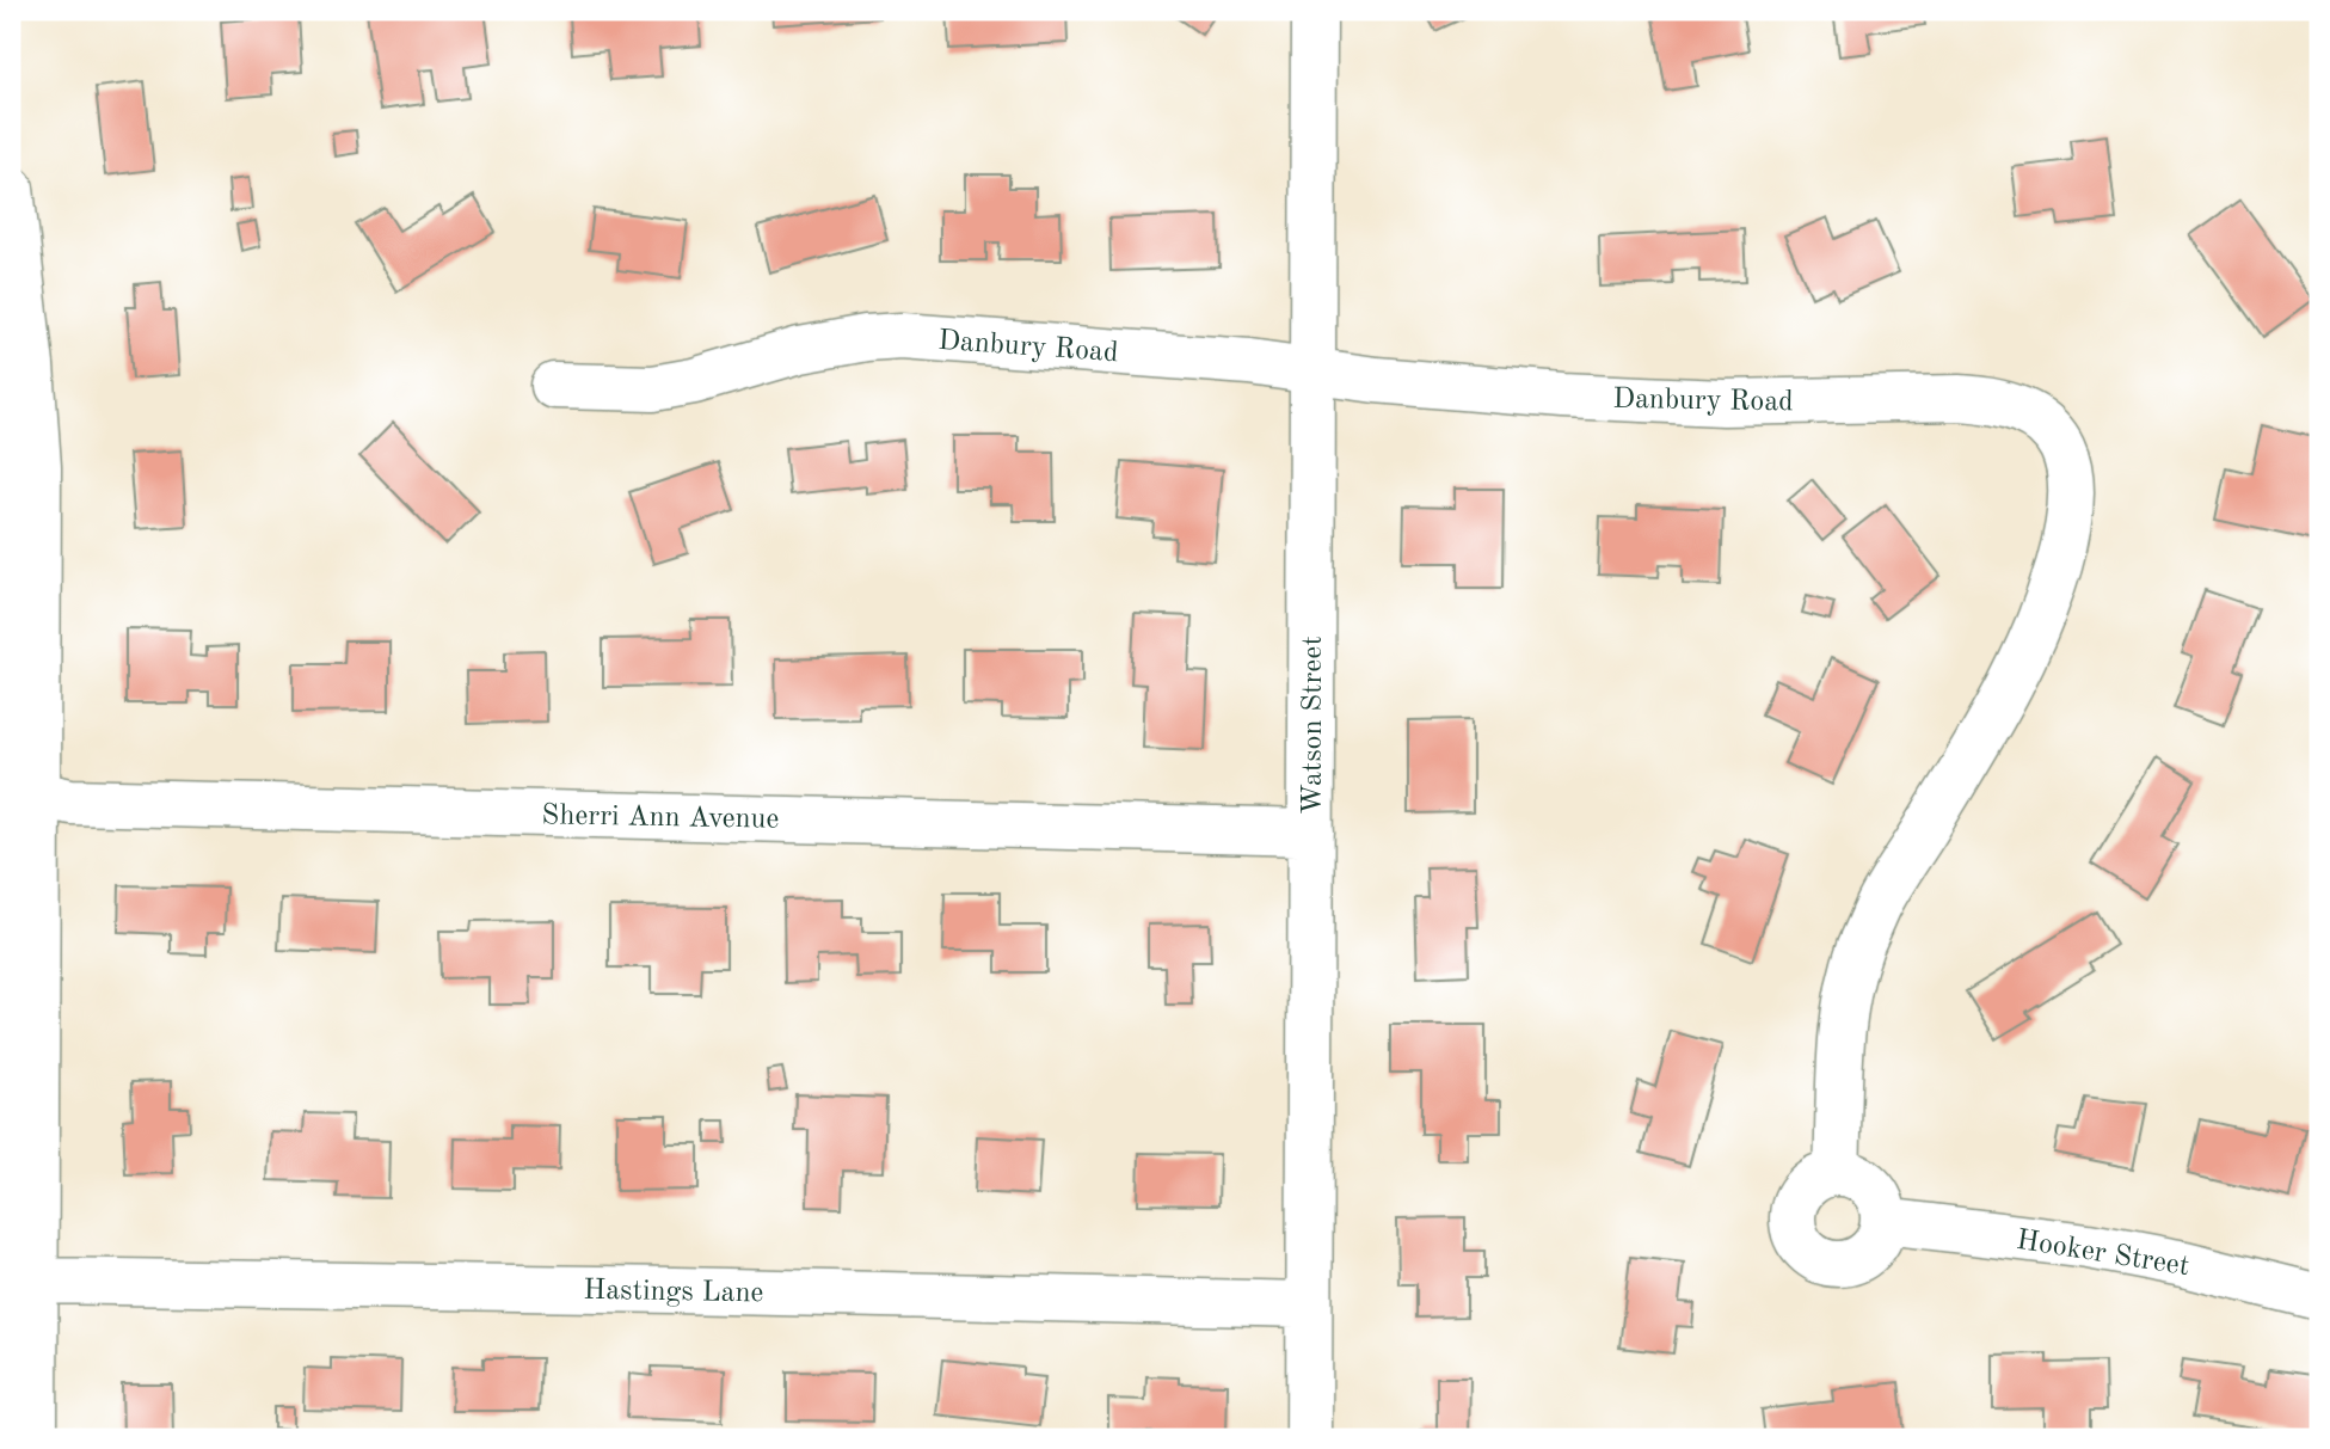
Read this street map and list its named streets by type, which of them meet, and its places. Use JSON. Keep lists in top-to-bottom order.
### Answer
{
  "streets": {
    "street": [
      "Danbury Road",
      "Watson Street",
      "Sherri Ann Avenue",
      "Hooker Street",
      "Hastings Lane"
    ]
  },
  "crossings": [
    ["Danbury Road", "Watson Street"],
    ["Danbury Road", "Hooker Street"],
    ["Watson Street", "Sherri Ann Avenue"],
    ["Watson Street", "Hastings Lane"]
  ]
}
